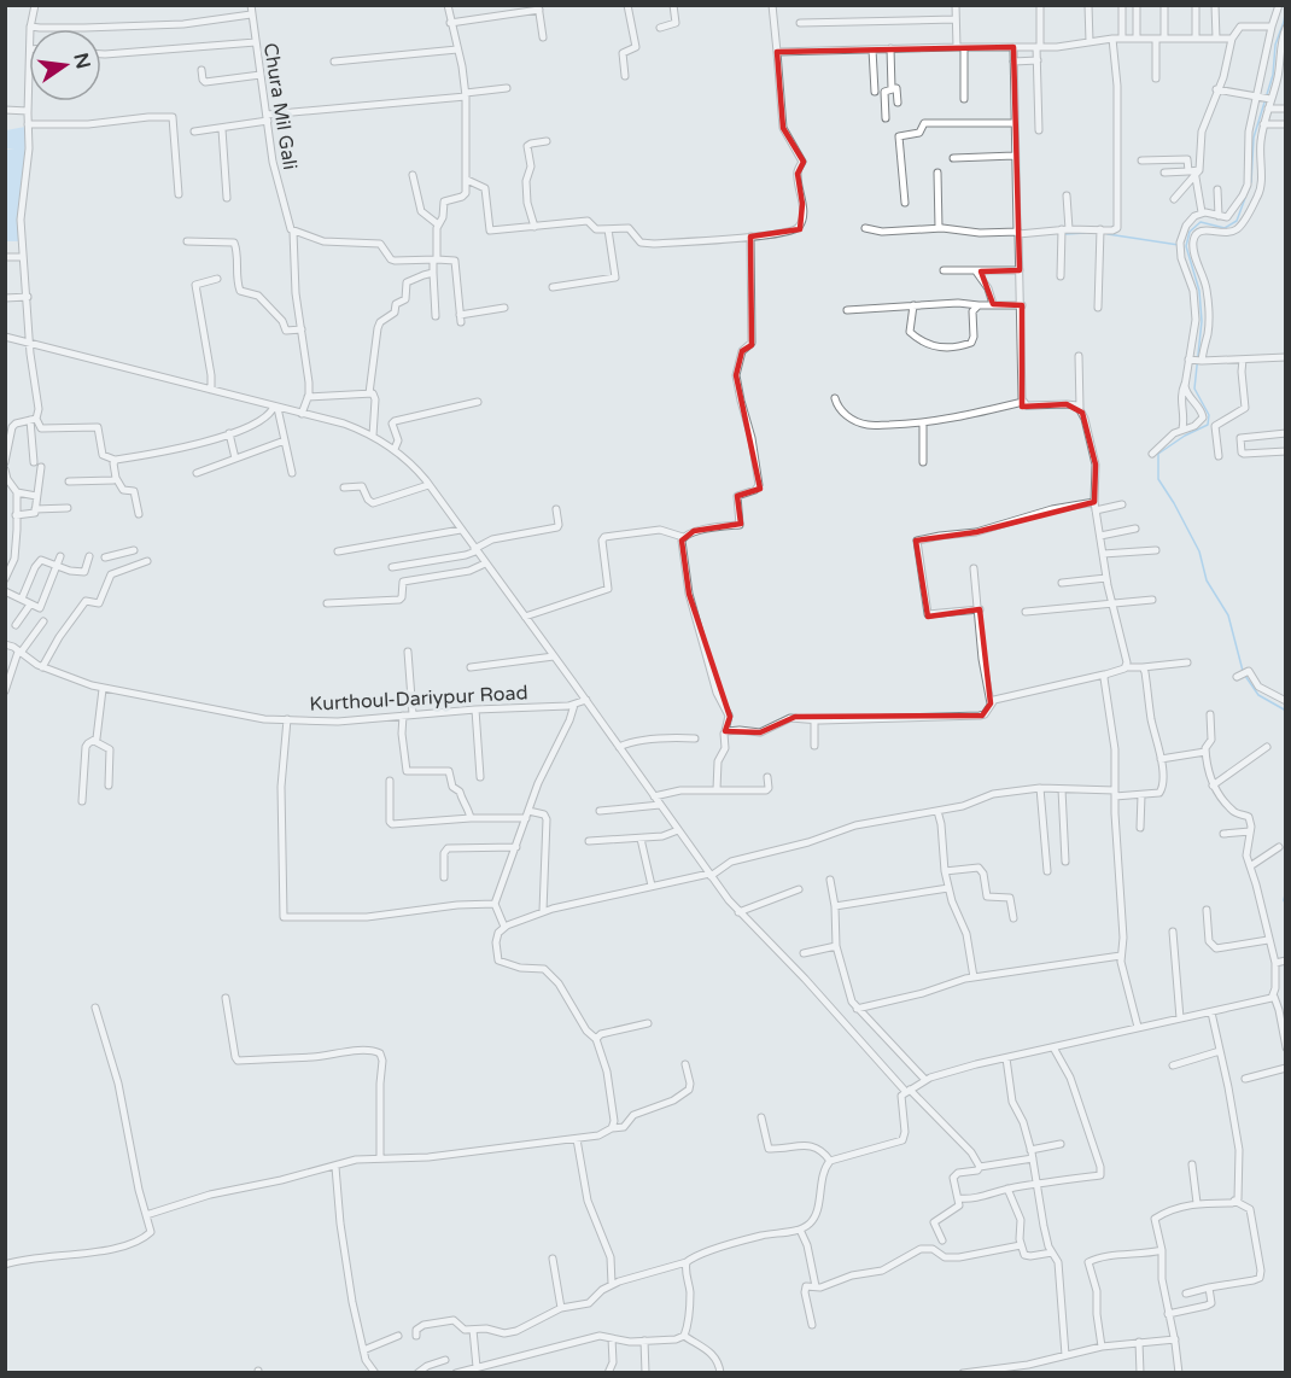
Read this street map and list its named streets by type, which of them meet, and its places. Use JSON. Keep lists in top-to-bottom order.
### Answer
{
  "streets": {
    "street": ["Chura Mil Gali", "Kurthoul-Dariypur Road"]
  },
  "north": "right"
}
